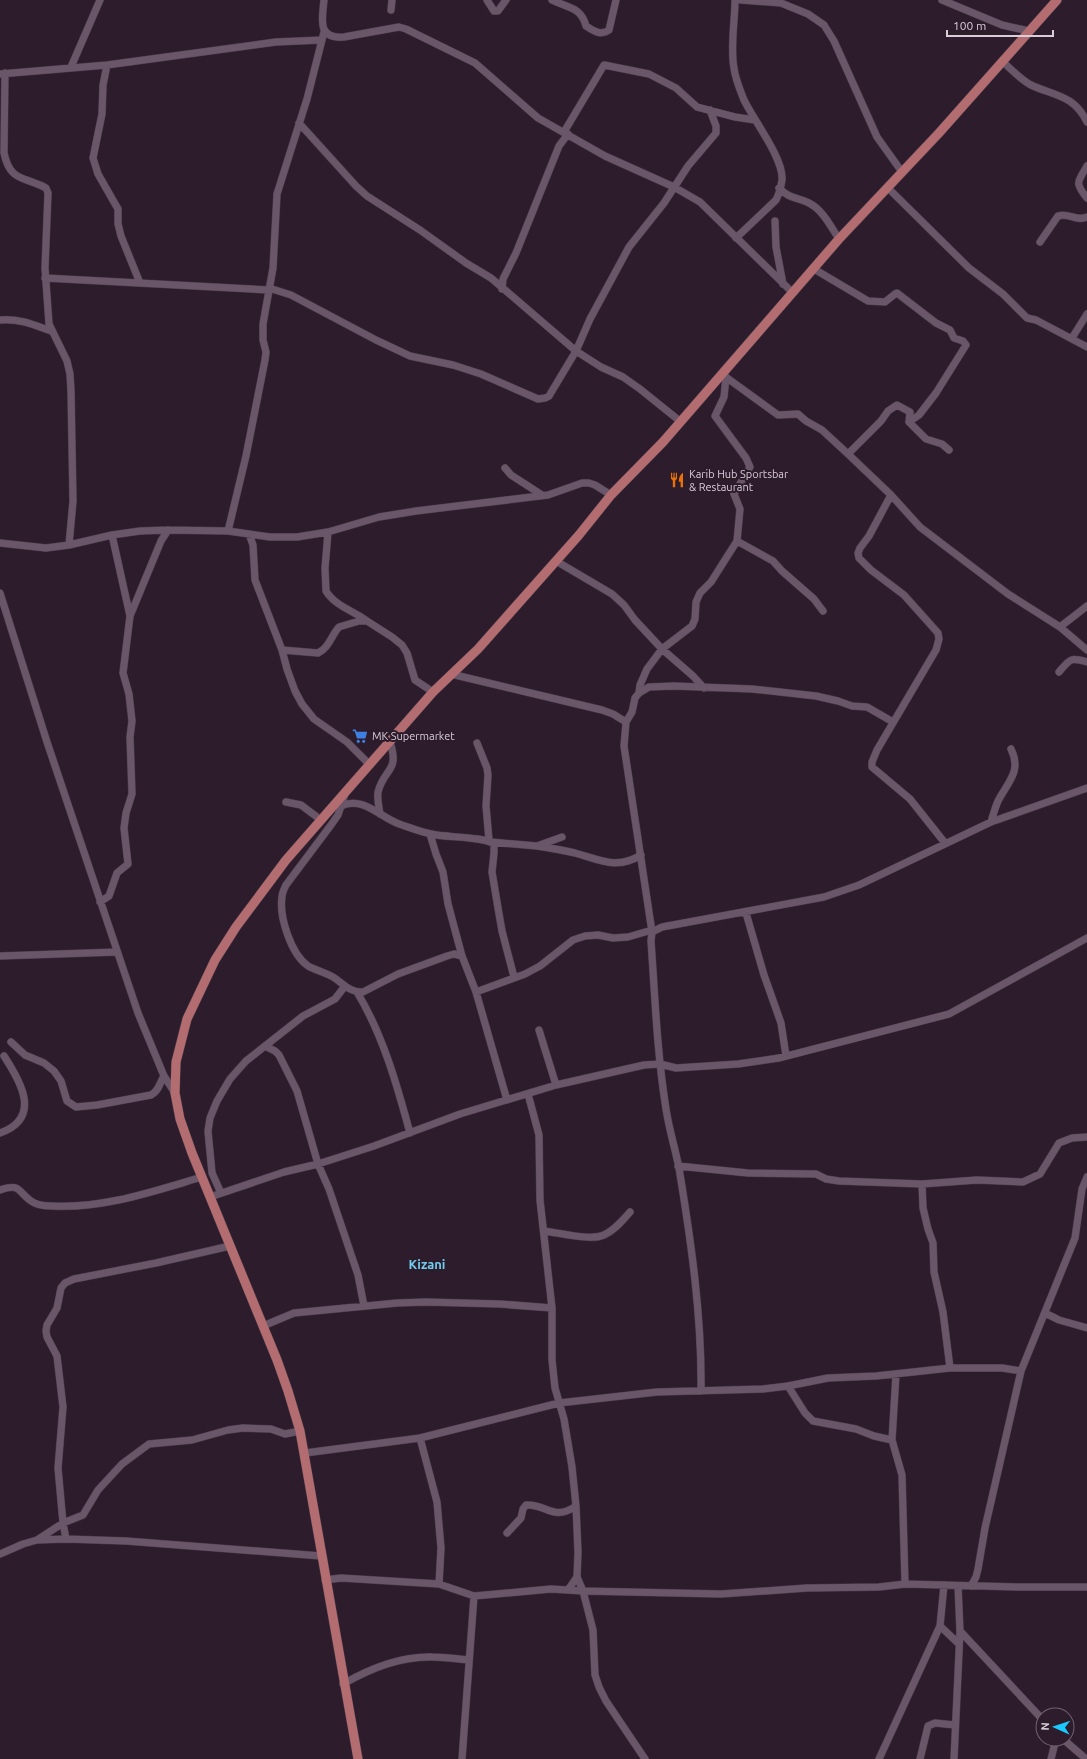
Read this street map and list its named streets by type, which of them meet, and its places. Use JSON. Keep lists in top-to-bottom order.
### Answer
{
  "districts": ["Kizani"],
  "places": {
    "restaurant": ["Karib Hub Sportsbar & Restaurant"],
    "supermarket": ["MK Supermarket"]
  },
  "scale_bar": "100 m",
  "north": "left"
}
